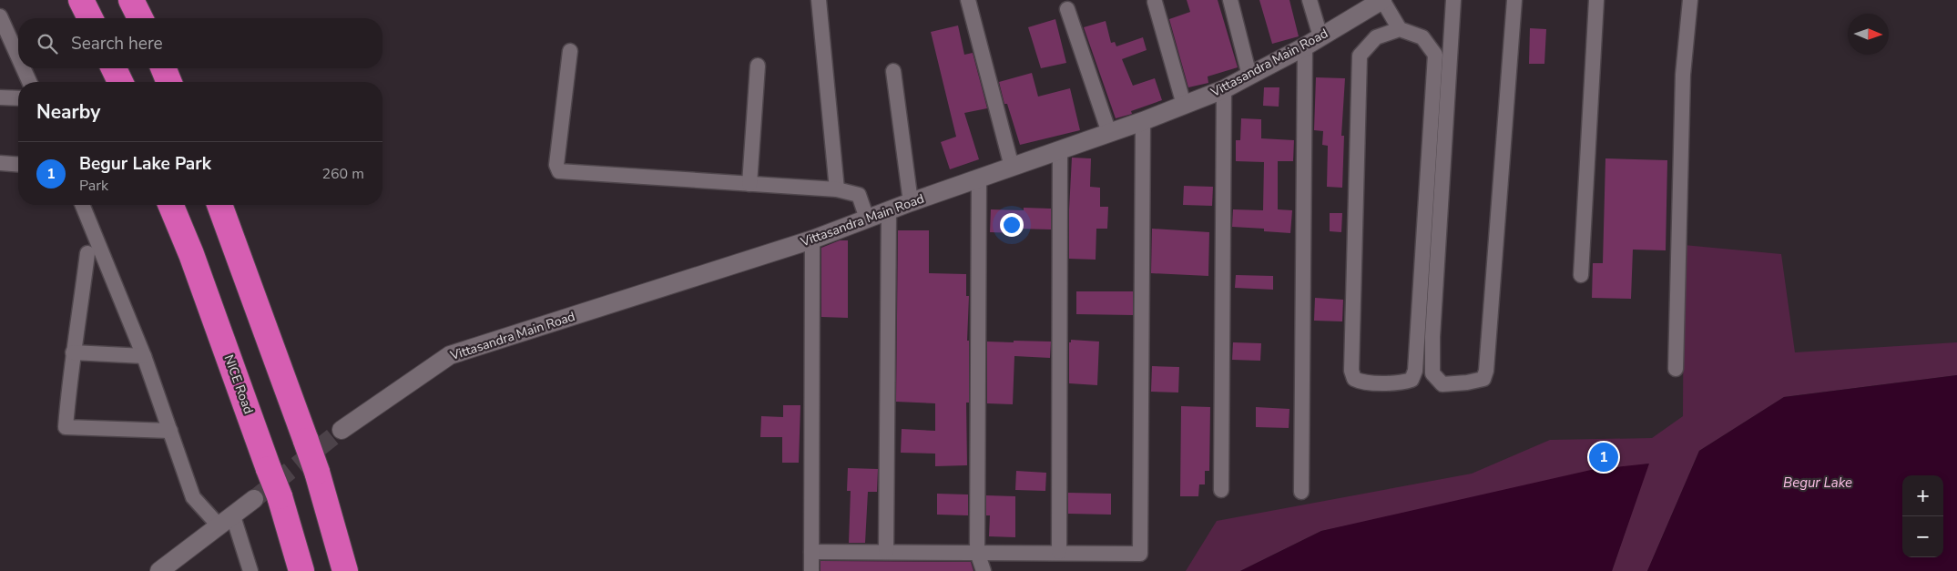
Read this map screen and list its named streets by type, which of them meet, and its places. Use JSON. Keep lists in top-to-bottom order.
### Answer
{
  "streets": {
    "highway": ["NICE Road"],
    "street": ["Vittasandra Main Road"]
  },
  "water": ["Begur Lake"],
  "north": "right",
  "page": {
    "search": "Search here",
    "heading": "Nearby",
    "list": [
      {
        "mark": "1",
        "name": "Begur Lake Park",
        "note": "Park",
        "value": "260 m"
      }
    ],
    "pins": "1",
    "map_buttons": ["+", "−"]
  }
}
